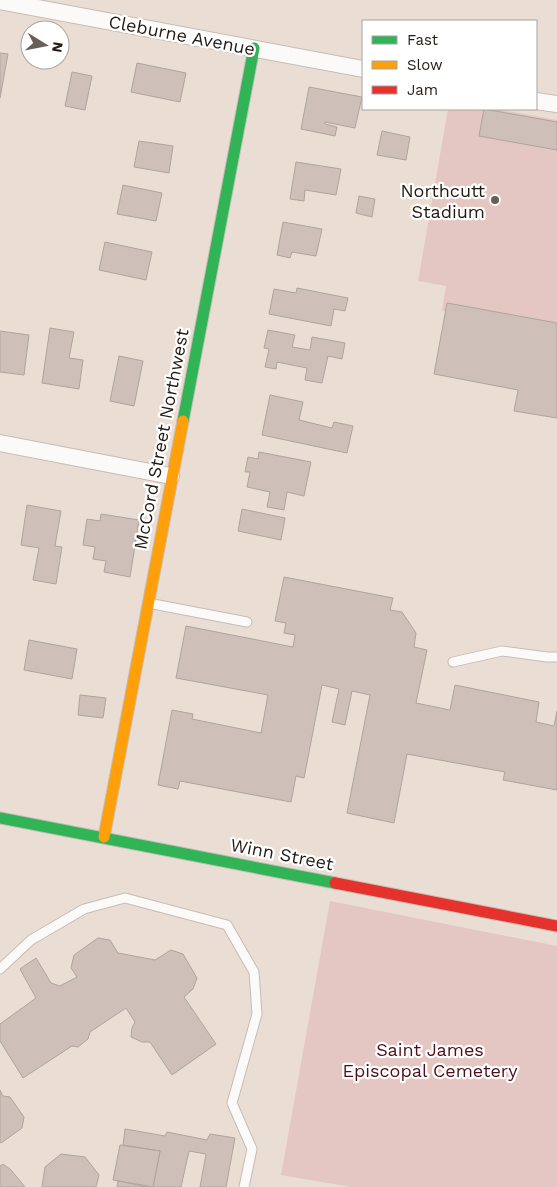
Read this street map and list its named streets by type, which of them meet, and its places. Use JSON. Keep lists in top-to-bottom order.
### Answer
{
  "streets": {
    "street": ["Cleburne Avenue", "McCord Street Northwest", "Winn Street"]
  },
  "crossings": [
    ["Cleburne Avenue", "McCord Street Northwest"],
    ["McCord Street Northwest", "Winn Street"]
  ],
  "parks": ["Saint James Episcopal Cemetery"],
  "places": ["Northcutt Stadium"],
  "legend": ["Fast", "Slow", "Jam"],
  "north": "right"
}
